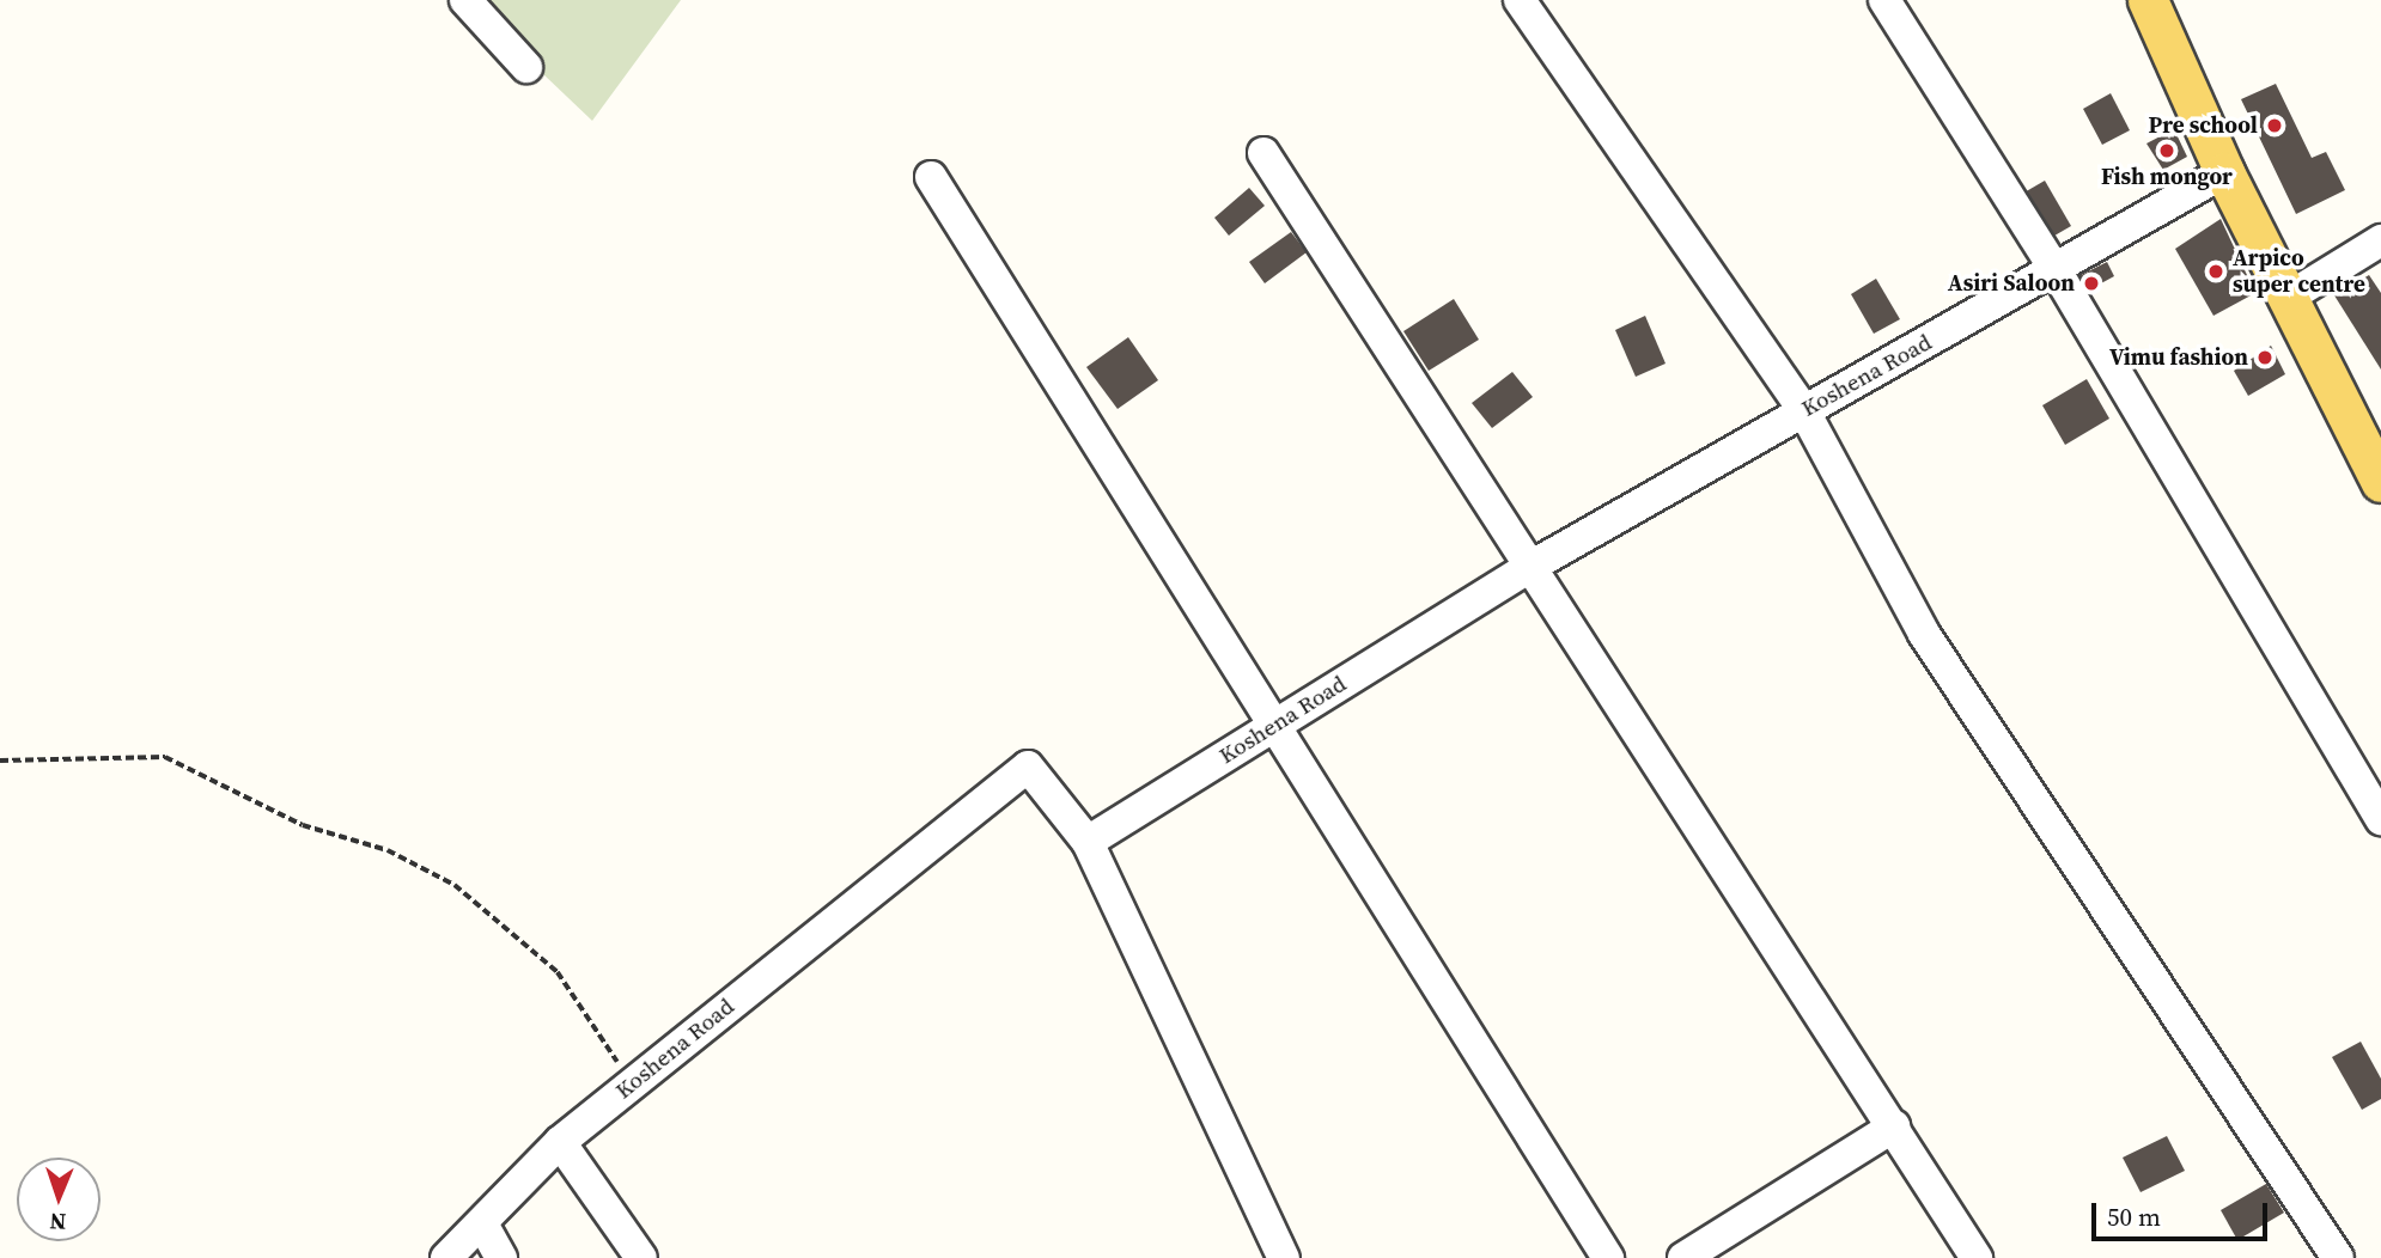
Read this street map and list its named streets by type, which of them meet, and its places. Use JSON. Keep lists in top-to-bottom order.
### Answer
{
  "streets": {
    "street": ["Koshena Road"]
  },
  "places": [
    "Pre school",
    "Fish mongor",
    "Arpico super centre",
    "Asiri Saloon",
    "Vimu fashion"
  ],
  "scale_bar": "50 m",
  "north": "bottom"
}
